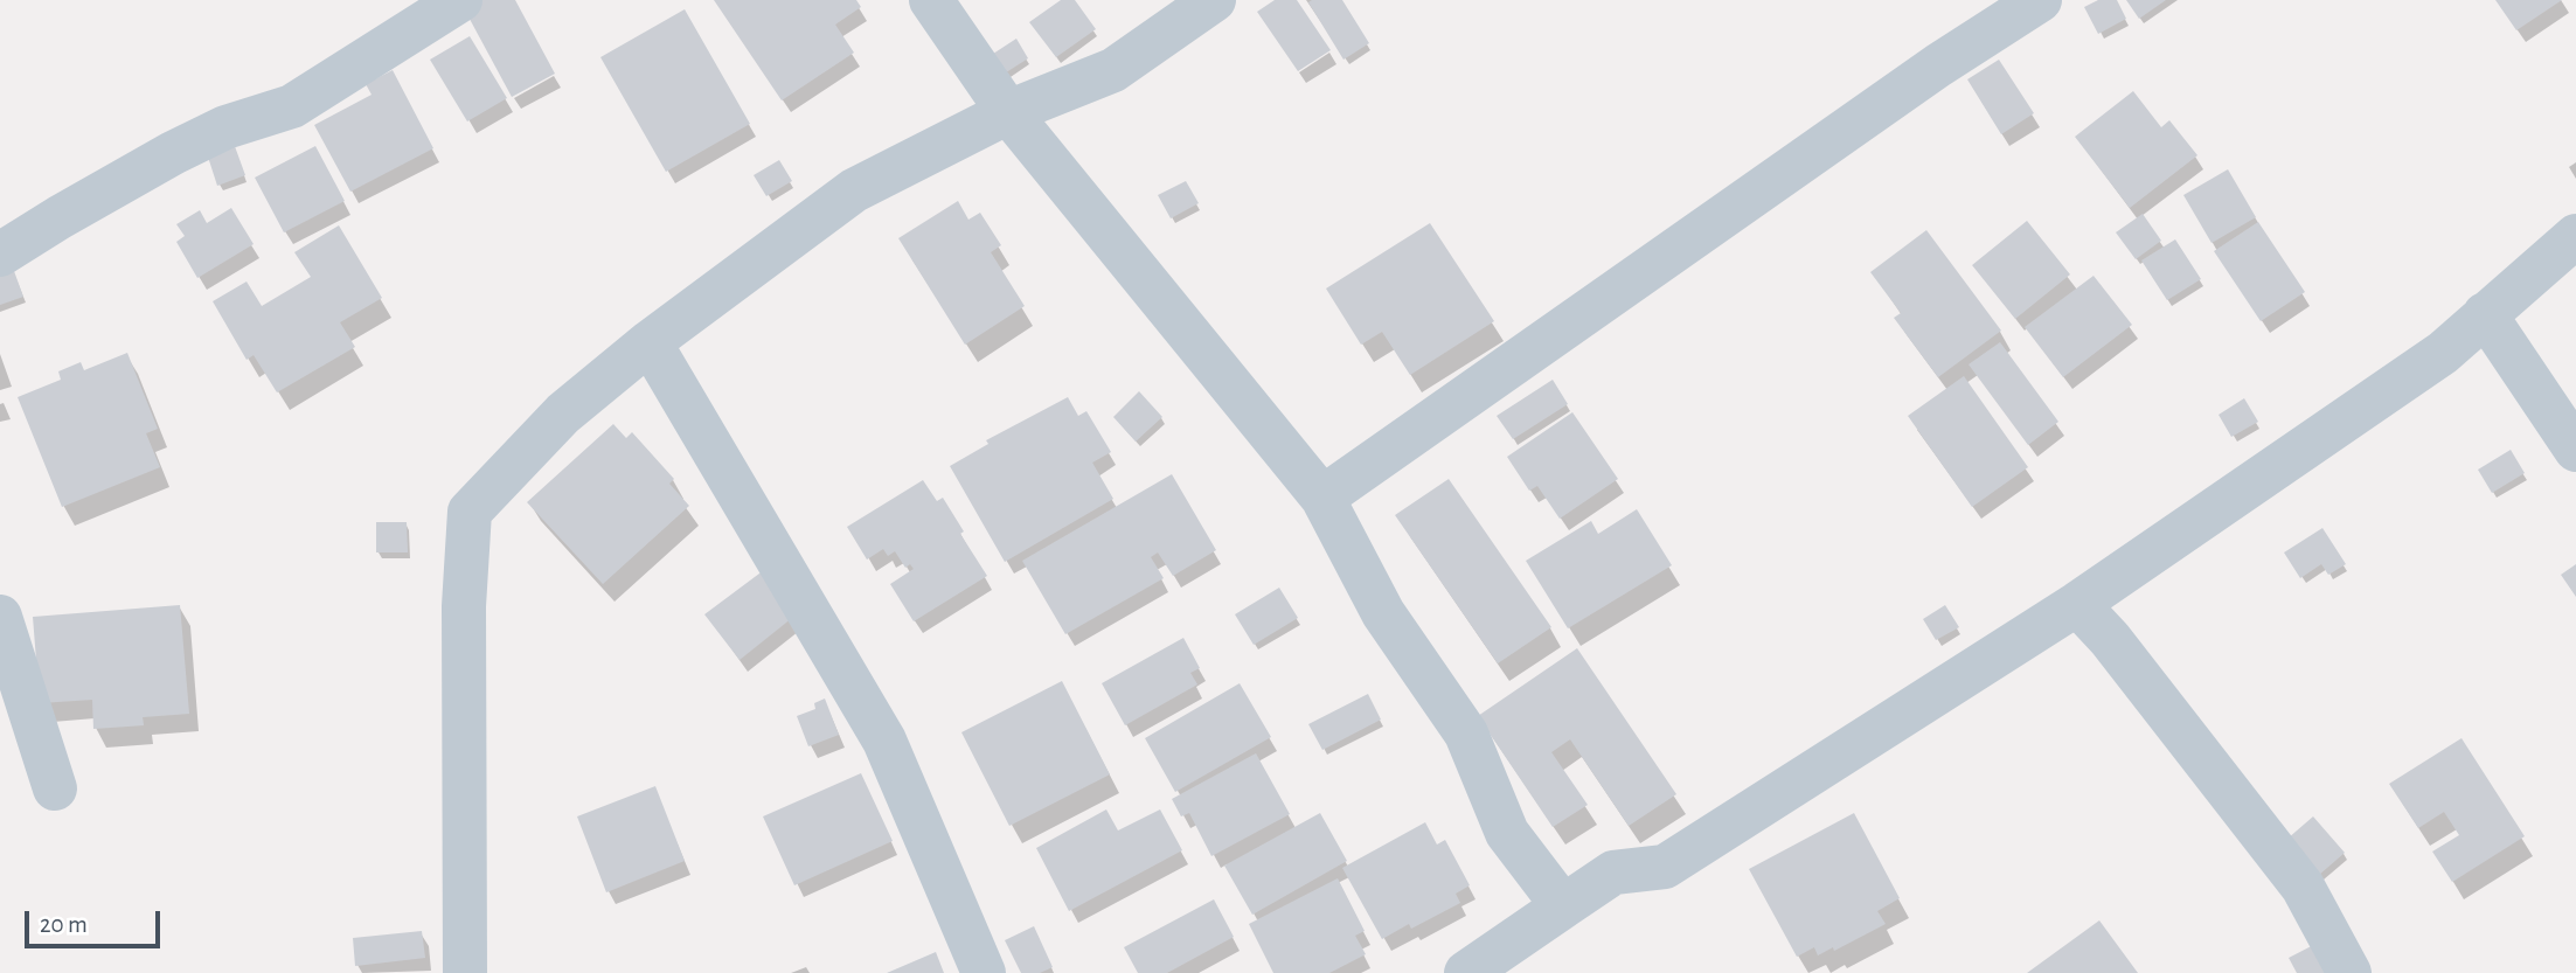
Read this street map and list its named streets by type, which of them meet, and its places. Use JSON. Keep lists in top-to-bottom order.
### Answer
{
  "scale_bar": "20 m"
}
